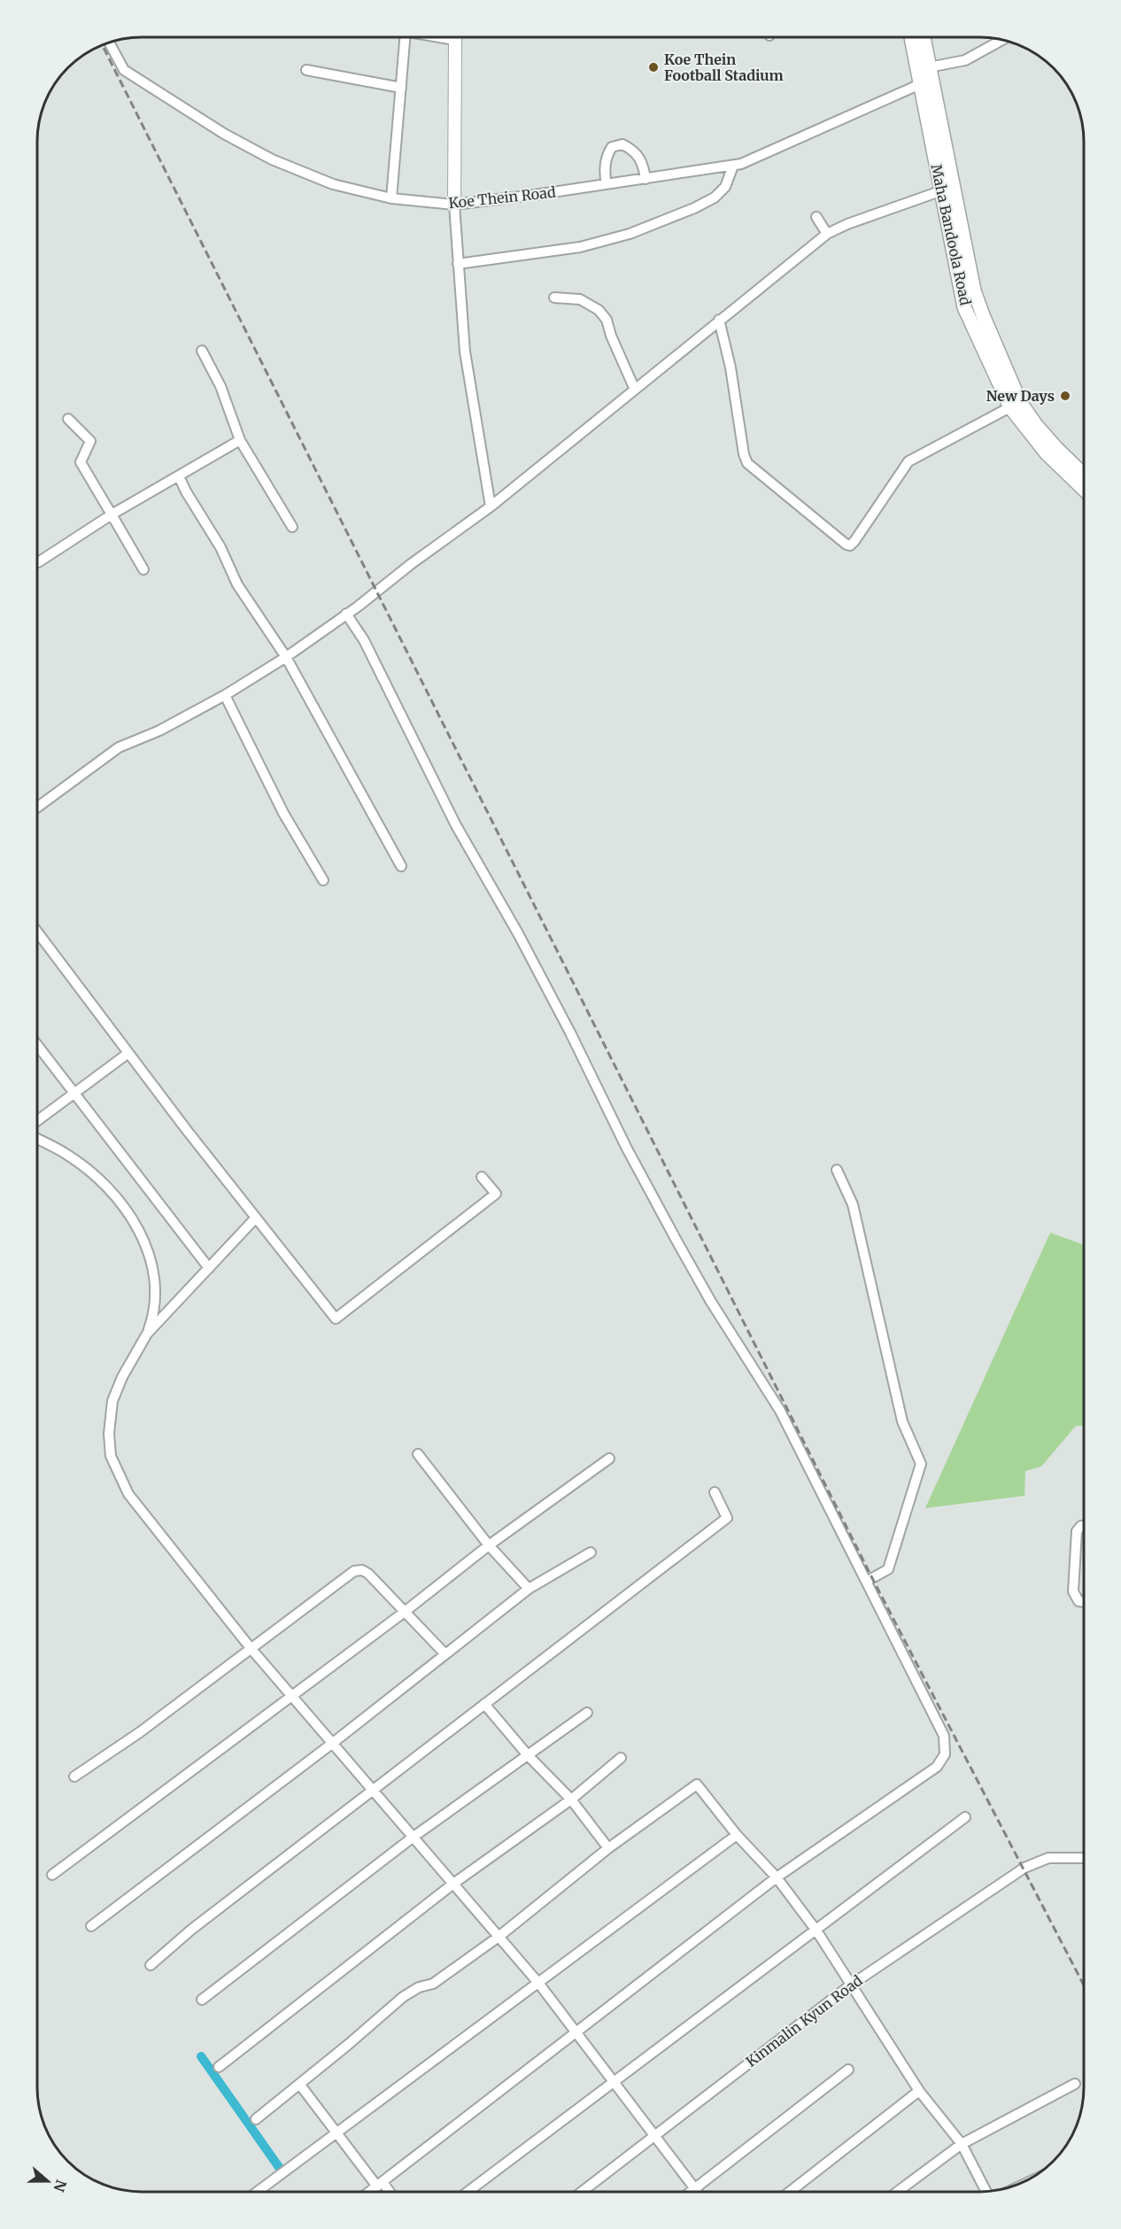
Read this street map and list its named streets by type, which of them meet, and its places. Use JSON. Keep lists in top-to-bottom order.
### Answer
{
  "streets": {
    "main road": ["Maha Bandoola Road"],
    "street": ["Koe Thein Road", "Kinmalin Kyun Road"]
  },
  "crossings": [
    ["Koe Thein Road", "Maha Bandoola Road"]
  ],
  "places": ["Koe Thein Football Stadium", "New Days"],
  "north": "right"
}
